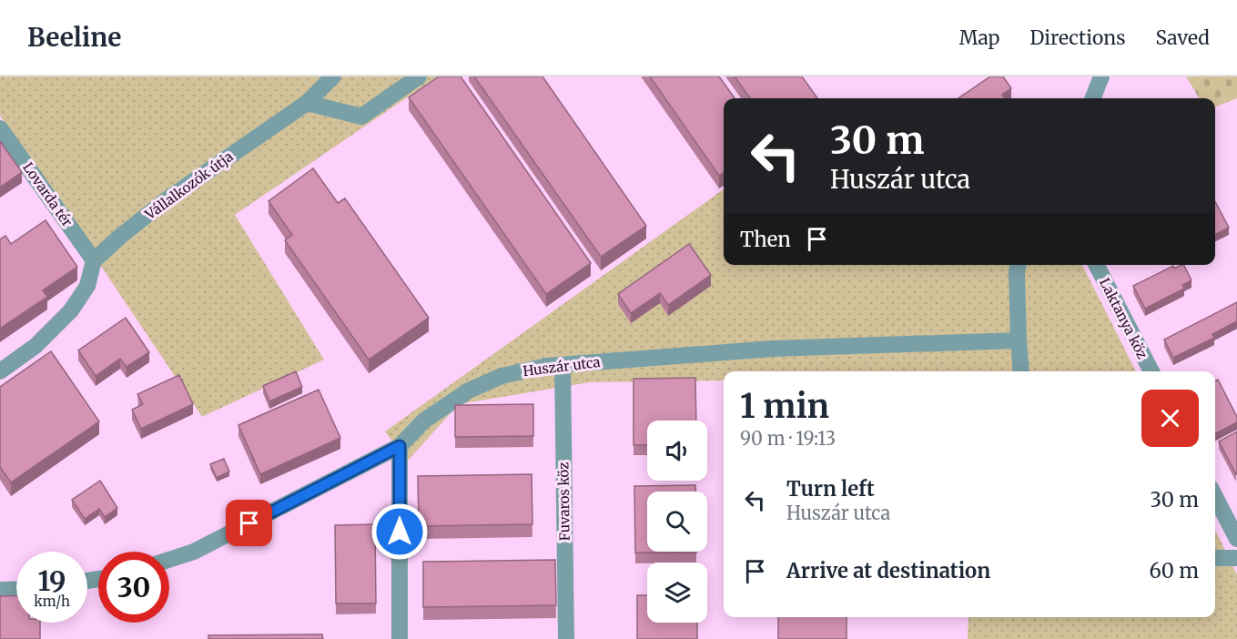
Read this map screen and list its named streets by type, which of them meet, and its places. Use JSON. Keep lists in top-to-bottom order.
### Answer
{
  "streets": {
    "street": [
      "Vállalkozók útja",
      "Lovarda tér",
      "Laktanya köz",
      "Huszár utca",
      "Fuvaros köz"
    ]
  },
  "crossings": [
    ["Vállalkozók útja", "Lovarda tér"],
    ["Huszár utca", "Fuvaros köz"]
  ],
  "page": {
    "header": "Beeline",
    "nav": ["Map", "Directions", "Saved"],
    "turn": ["30 m", "Huszár utca"],
    "then": "Then",
    "heading": ["1 min", "90 m · 19:13"],
    "list": [
      {
        "name": "Turn left",
        "note": "Huszár utca",
        "value": "30 m"
      },
      {
        "name": "Arrive at destination",
        "value": "60 m"
      }
    ],
    "speed": "19 km/h",
    "limit": "30"
  }
}
